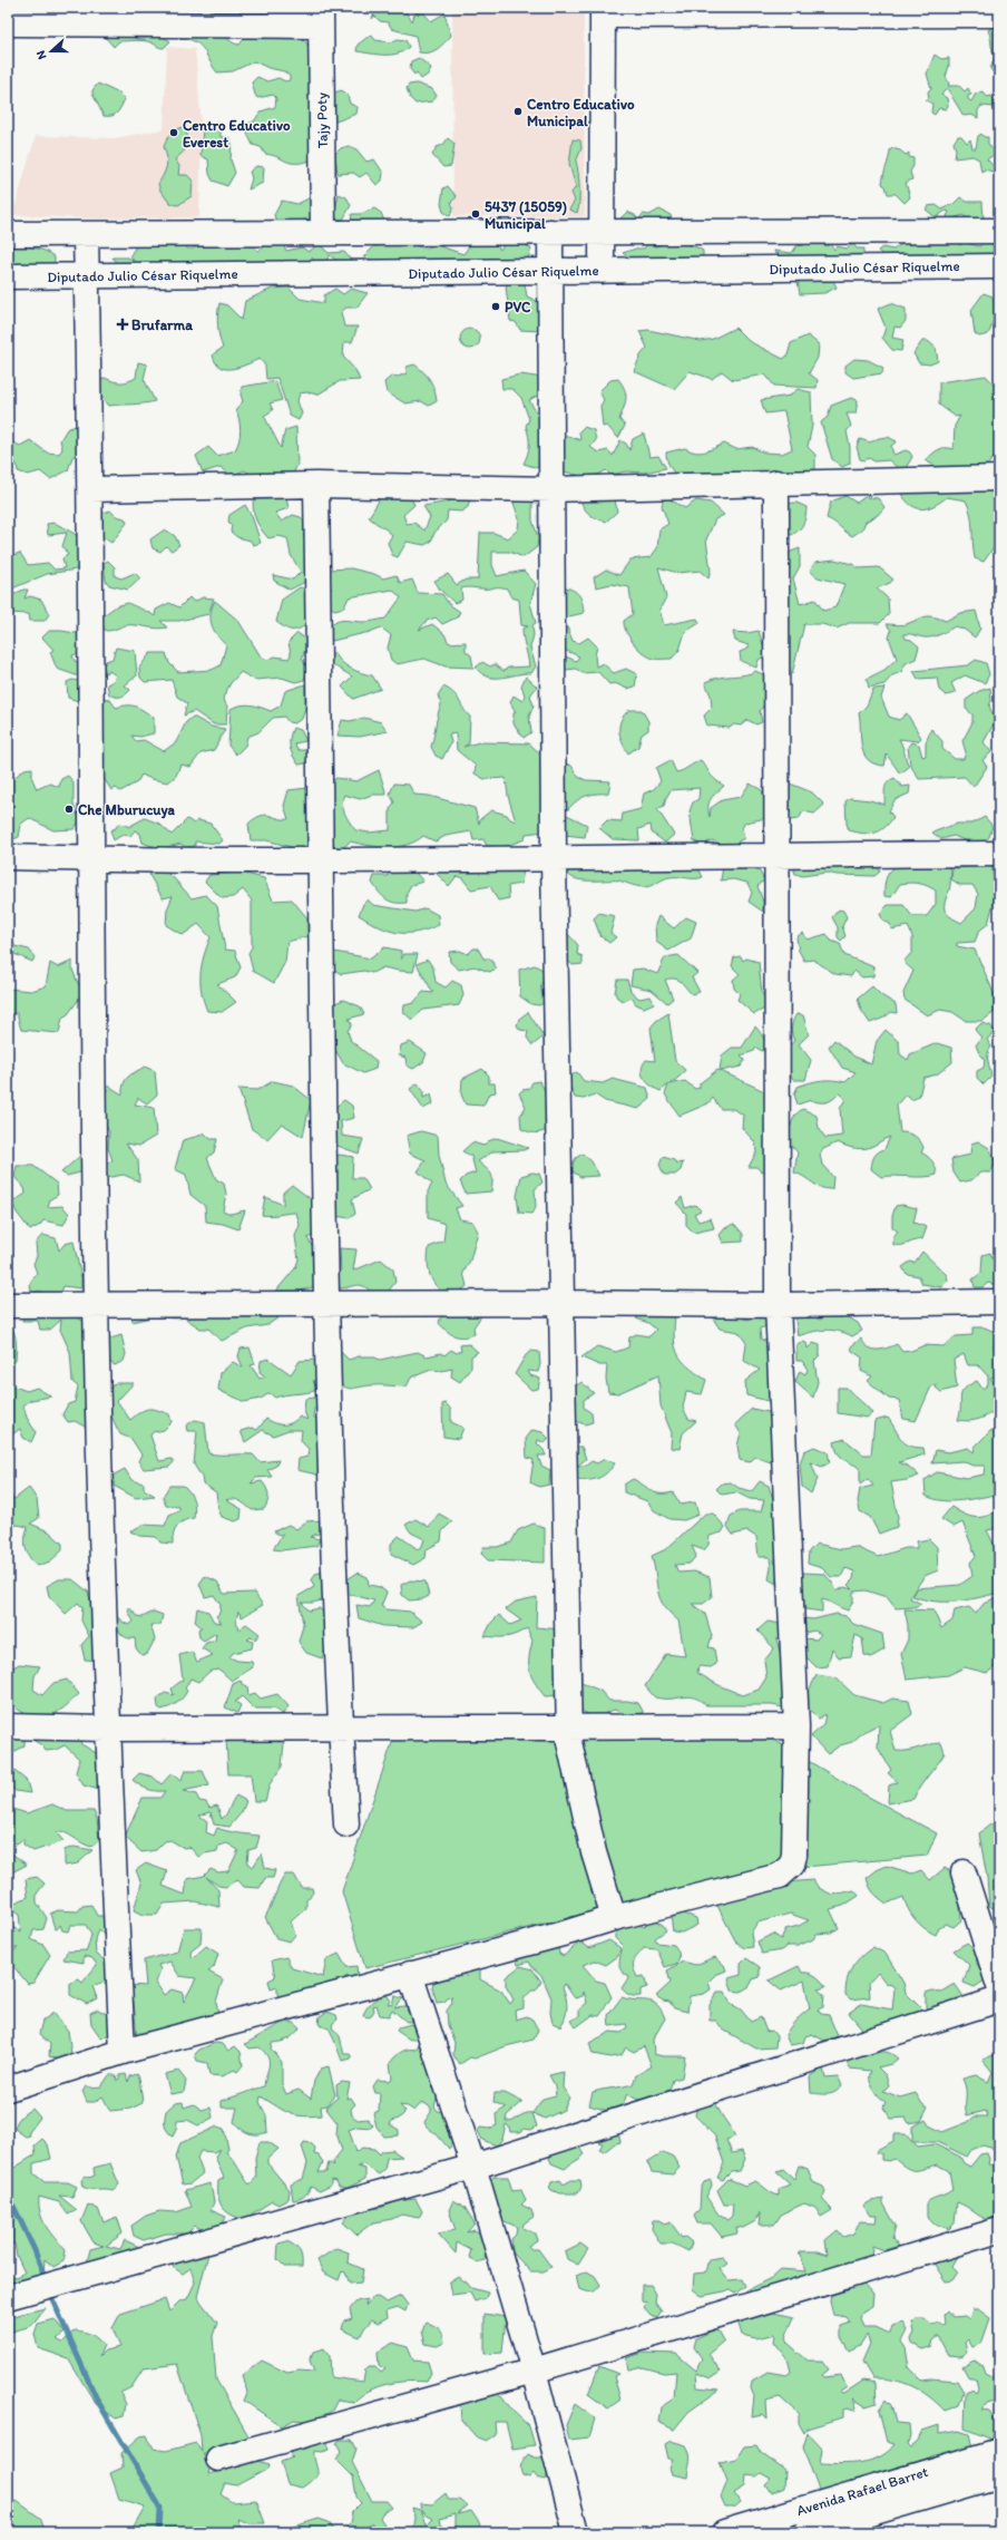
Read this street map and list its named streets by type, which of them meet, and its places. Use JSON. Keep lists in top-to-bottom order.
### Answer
{
  "streets": {
    "street": ["Tajy Poty", "Diputado Julio César Riquelme", "Avenida Rafael Barret"]
  },
  "places": {
    "other": [
      "Centro Educativo Municipal",
      "Centro Educativo Everest",
      "5437 (15059) Municipal",
      "PVC",
      "Che Mburucuya"
    ],
    "health": ["Brufarma"]
  },
  "north": "left"
}
